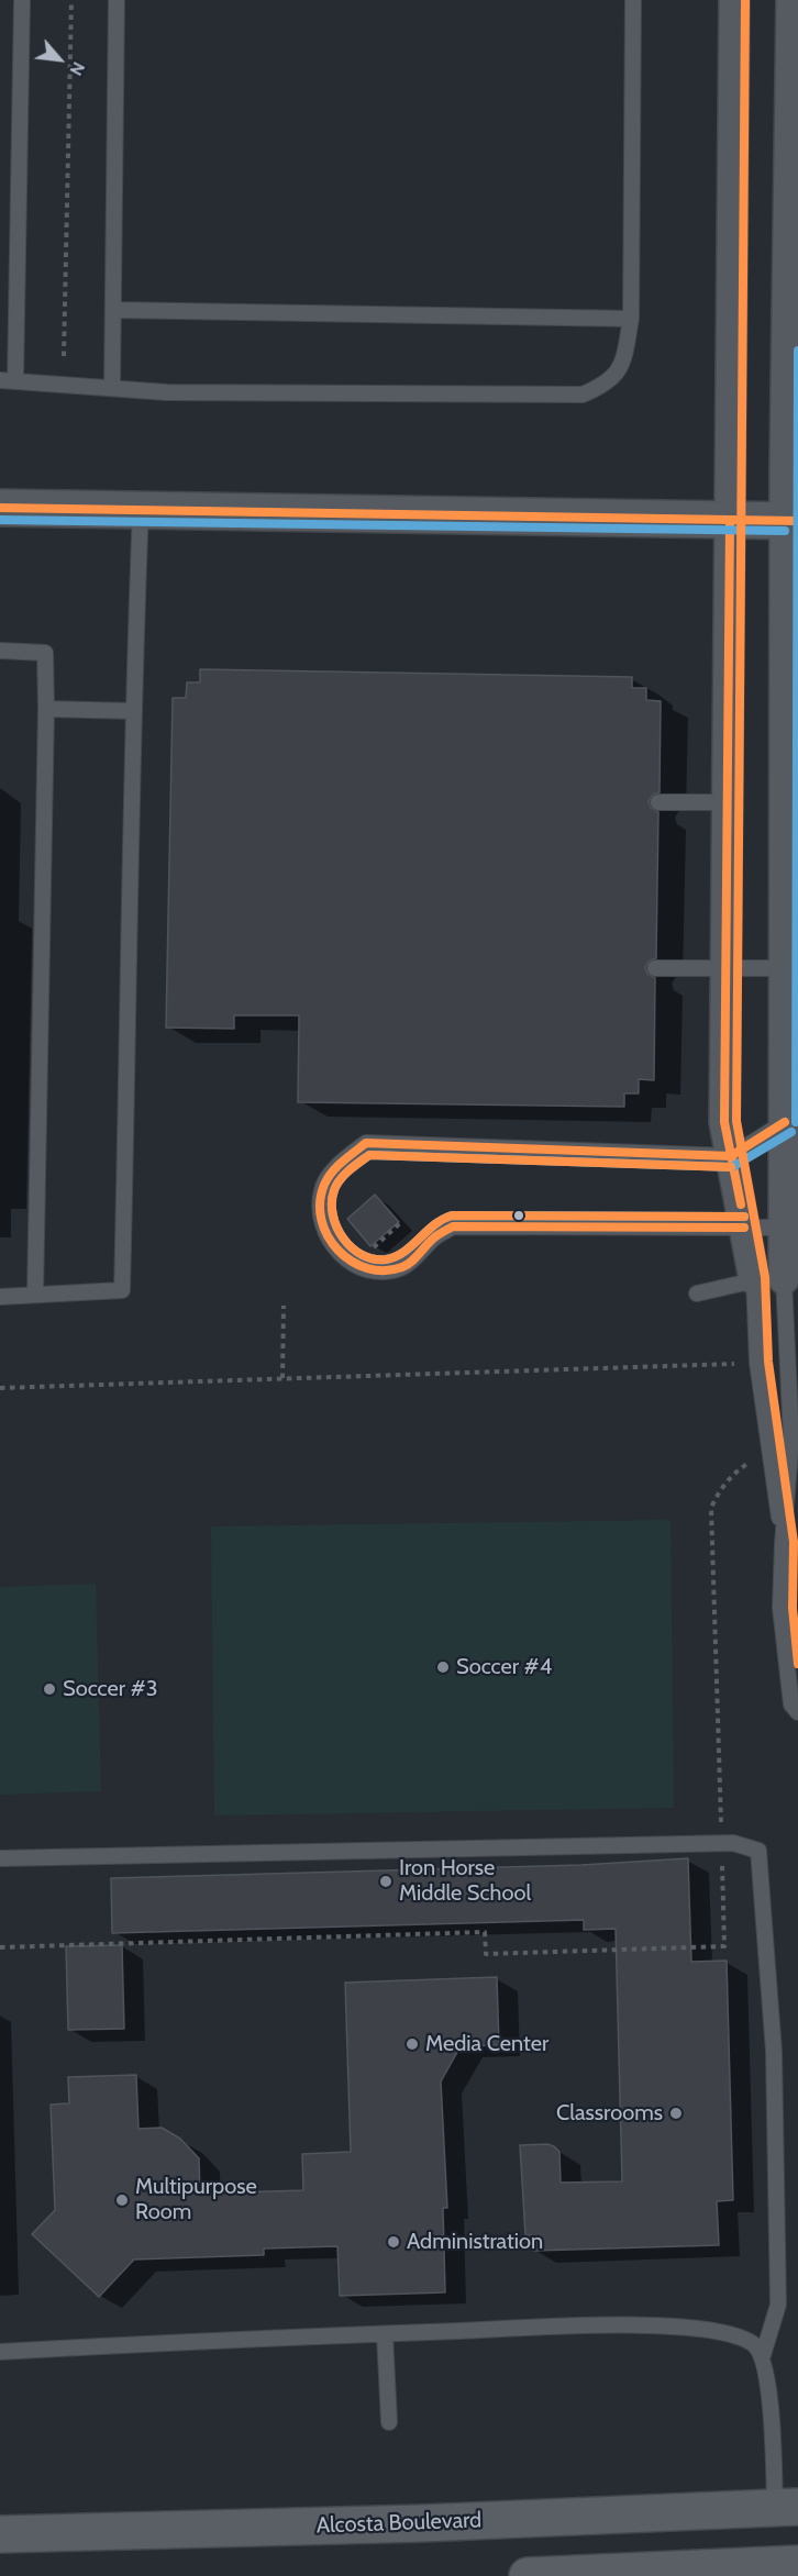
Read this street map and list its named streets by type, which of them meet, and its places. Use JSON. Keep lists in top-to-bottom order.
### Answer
{
  "streets": {
    "main road": ["Alcosta Boulevard"]
  },
  "places": [
    "Soccer #4",
    "Soccer #3",
    "Iron Horse Middle School",
    "Media Center",
    "Classrooms",
    "Multipurpose Room",
    "Administration"
  ],
  "north": "bottom right"
}
